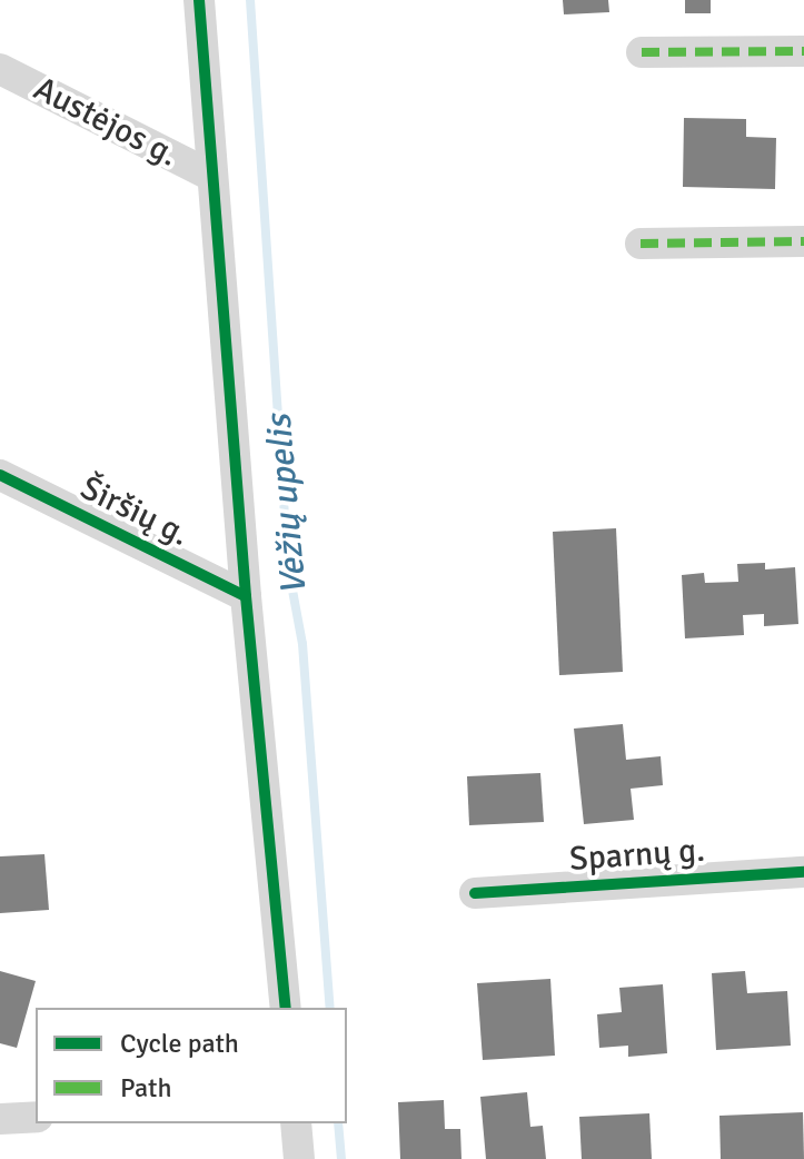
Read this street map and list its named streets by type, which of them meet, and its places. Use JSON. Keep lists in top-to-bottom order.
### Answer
{
  "streets": {
    "street": ["Austėjos g.", "Širšių g.", "Sparnų g."]
  },
  "water": ["Vėžių upelis"],
  "legend": ["Cycle path", "Path"]
}
